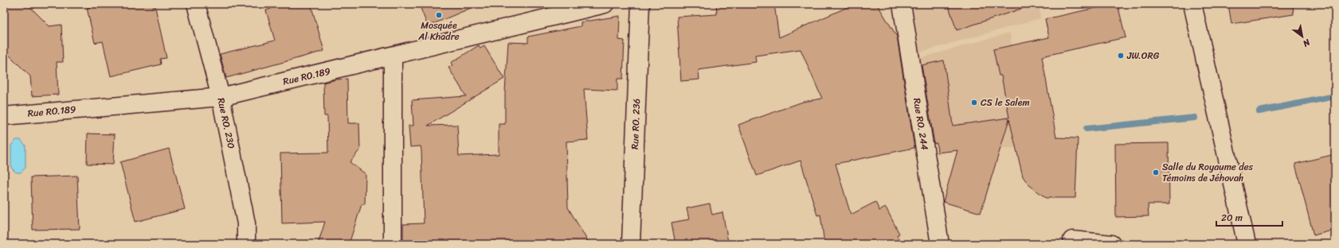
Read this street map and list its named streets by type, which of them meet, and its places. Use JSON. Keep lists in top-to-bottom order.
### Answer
{
  "streets": {
    "street": [
      "Rue RO.189",
      "Rue RO. 230",
      "Rue RO. 236",
      "Rue RO. 244"
    ]
  },
  "crossings": [
    ["Rue RO.189", "Rue RO. 230"]
  ],
  "places": [
    "Mosquée Al Khadre",
    "JW.ORG",
    "CS le Salem",
    "Salle du Royaume des Témoins de Jéhovah"
  ],
  "scale_bar": "20 m",
  "north": "bottom right"
}
